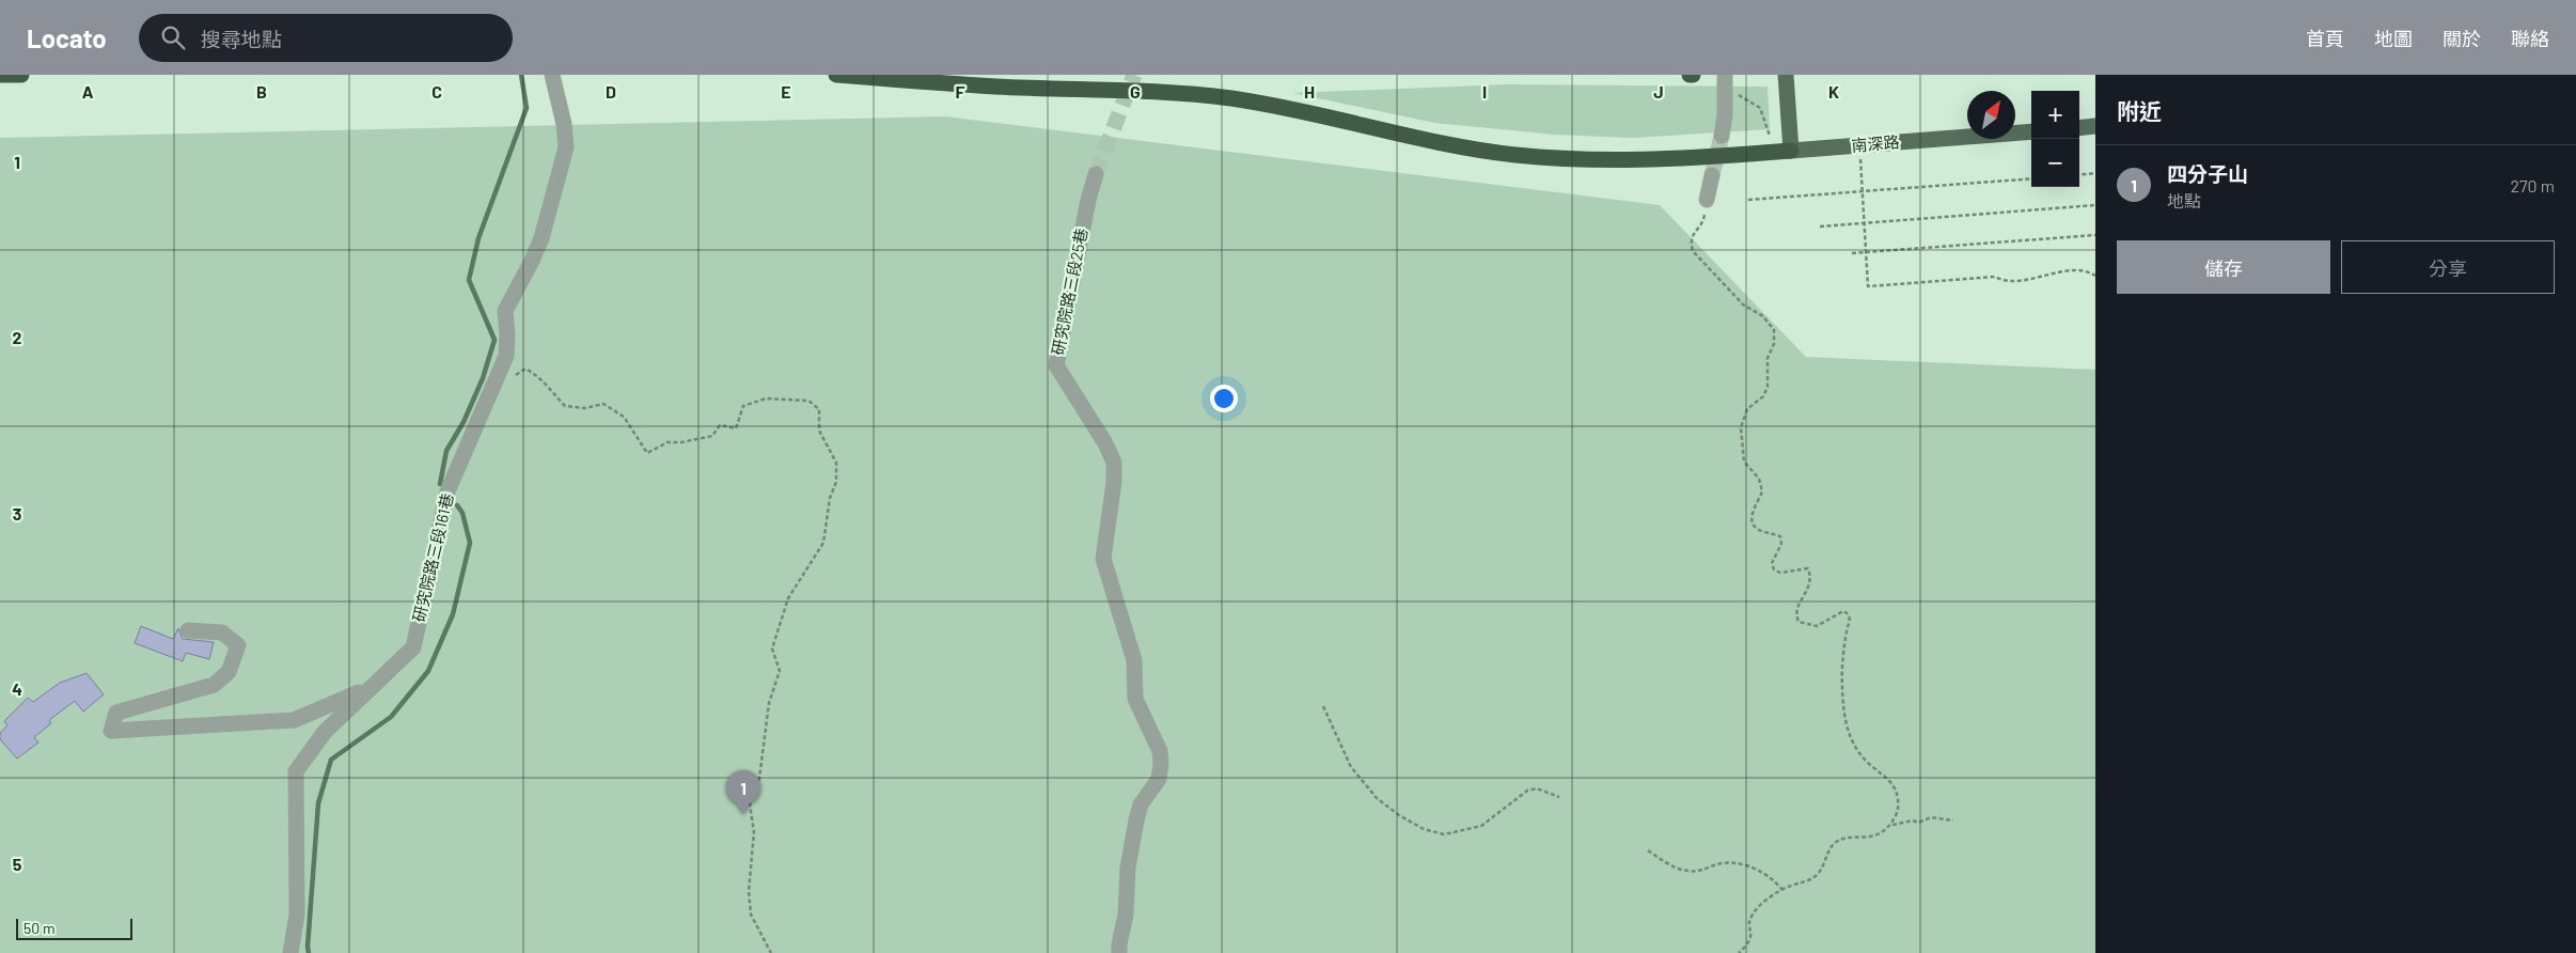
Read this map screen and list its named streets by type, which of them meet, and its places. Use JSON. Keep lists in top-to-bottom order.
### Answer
{
  "streets": {
    "main road": ["南深路"],
    "lane": ["研究院路三段25巷", "研究院路三段161巷"]
  },
  "scale_bar": "50 m",
  "north": "top right",
  "page": {
    "header": "Locato",
    "search": "搜尋地點",
    "nav": [
      "首頁",
      "地圖",
      "關於",
      "聯絡"
    ],
    "heading": "附近",
    "map_buttons": ["+", "−"],
    "list": [
      {
        "mark": "1",
        "name": "四分子山",
        "note": "地點",
        "value": "270 m"
      }
    ],
    "buttons": ["儲存", "分享"],
    "pins": "1",
    "scale": "50 m"
  },
  "grid": {
    "columns": [
      "A",
      "B",
      "C",
      "D",
      "E",
      "F",
      "G",
      "H",
      "I",
      "J",
      "K"
    ],
    "rows": [
      "1",
      "2",
      "3",
      "4",
      "5"
    ]
  }
}
